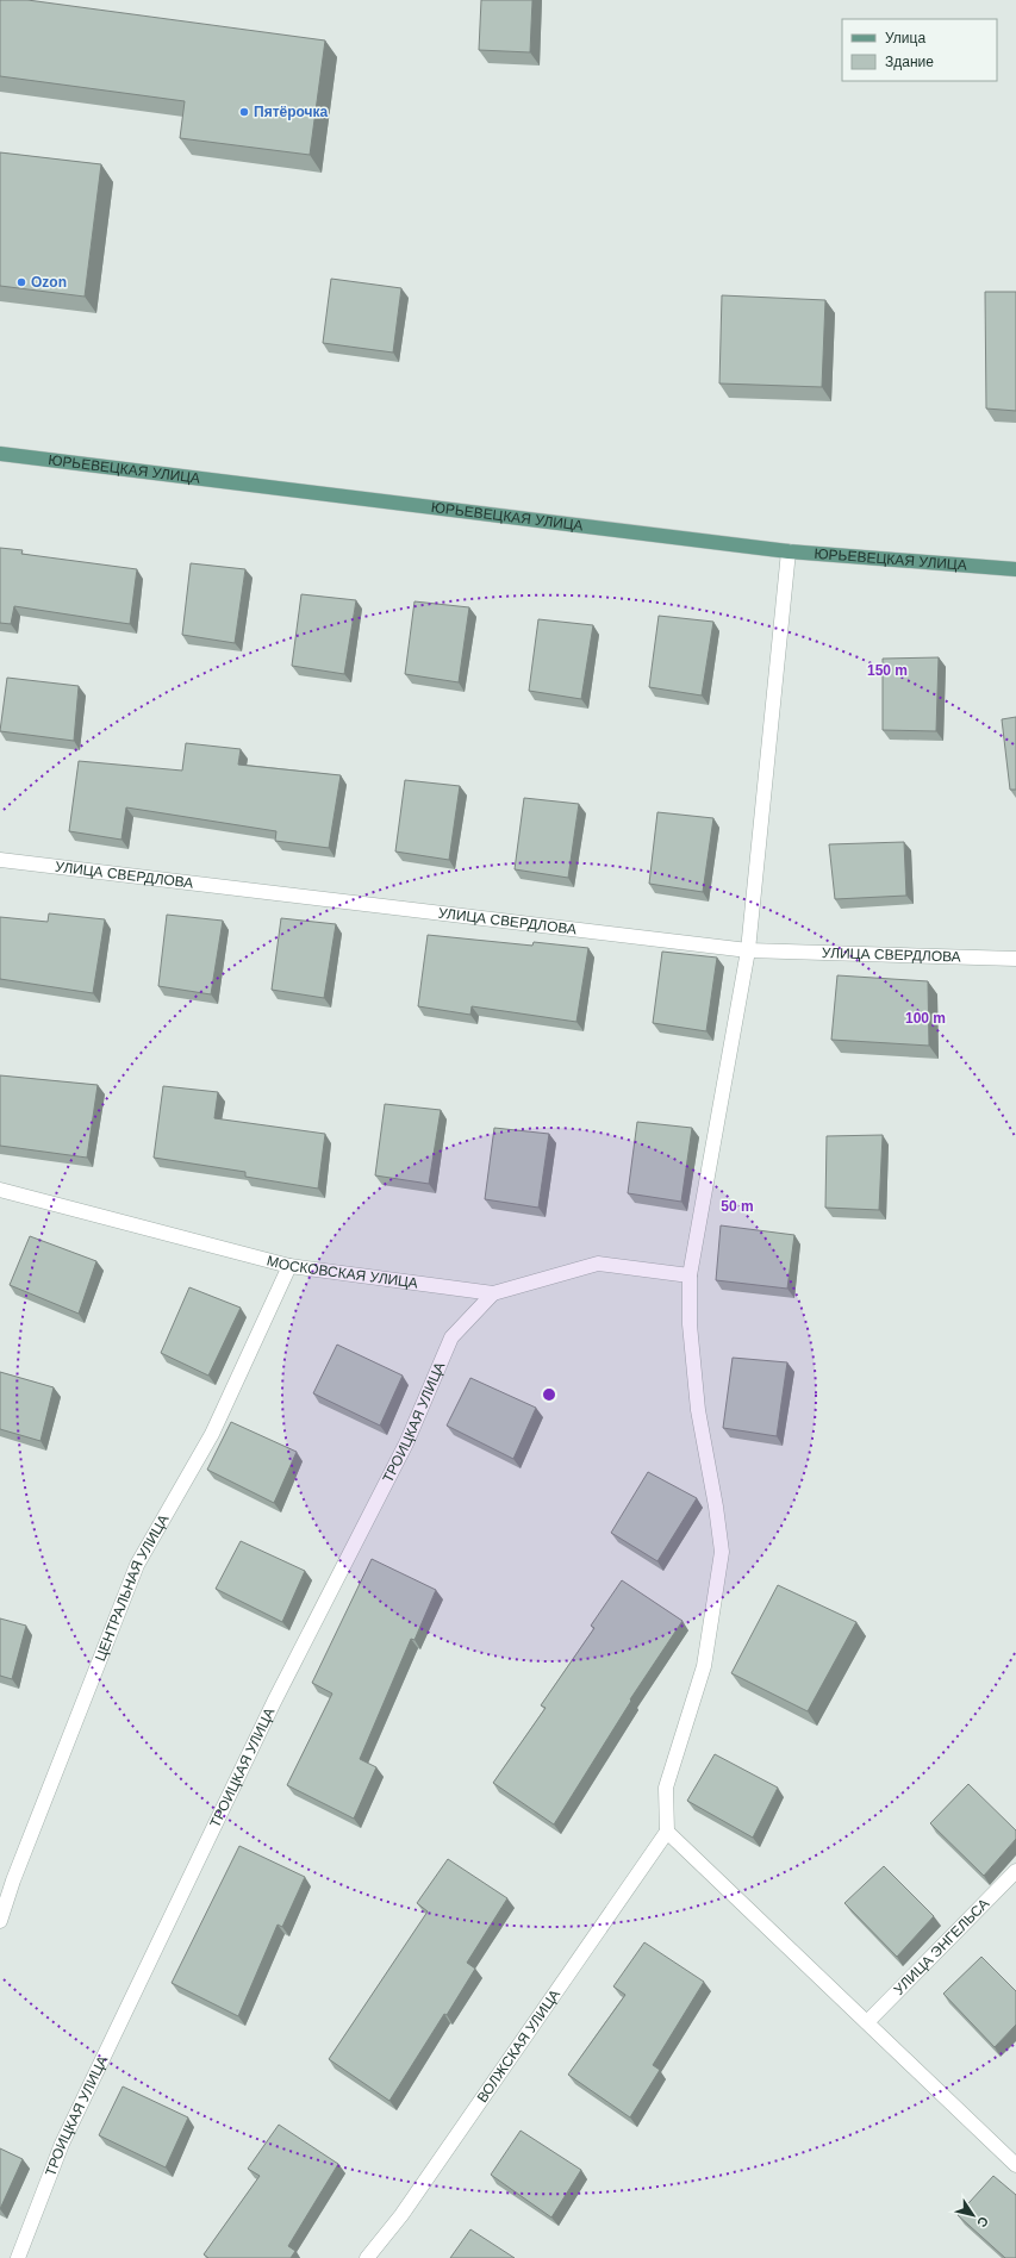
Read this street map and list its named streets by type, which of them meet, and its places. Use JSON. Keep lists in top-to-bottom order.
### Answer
{
  "streets": {
    "main road": ["ЮРЬЕВЕЦКАЯ УЛИЦА"],
    "street": [
      "УЛИЦА СВЕРДЛОВА",
      "МОСКОВСКАЯ УЛИЦА",
      "ТРОИЦКАЯ УЛИЦА",
      "ЦЕНТРАЛЬНАЯ УЛИЦА",
      "УЛИЦА ЭНГЕЛЬСА",
      "ВОЛЖСКАЯ УЛИЦА"
    ]
  },
  "crossings": [
    ["МОСКОВСКАЯ УЛИЦА", "ТРОИЦКАЯ УЛИЦА"],
    ["МОСКОВСКАЯ УЛИЦА", "ЦЕНТРАЛЬНАЯ УЛИЦА"]
  ],
  "places": ["Пятёрочка", "Ozon"],
  "legend": ["Улица", "Здание"],
  "north": "bottom right",
  "rings": ["150 m", "100 m", "50 m"]
}
